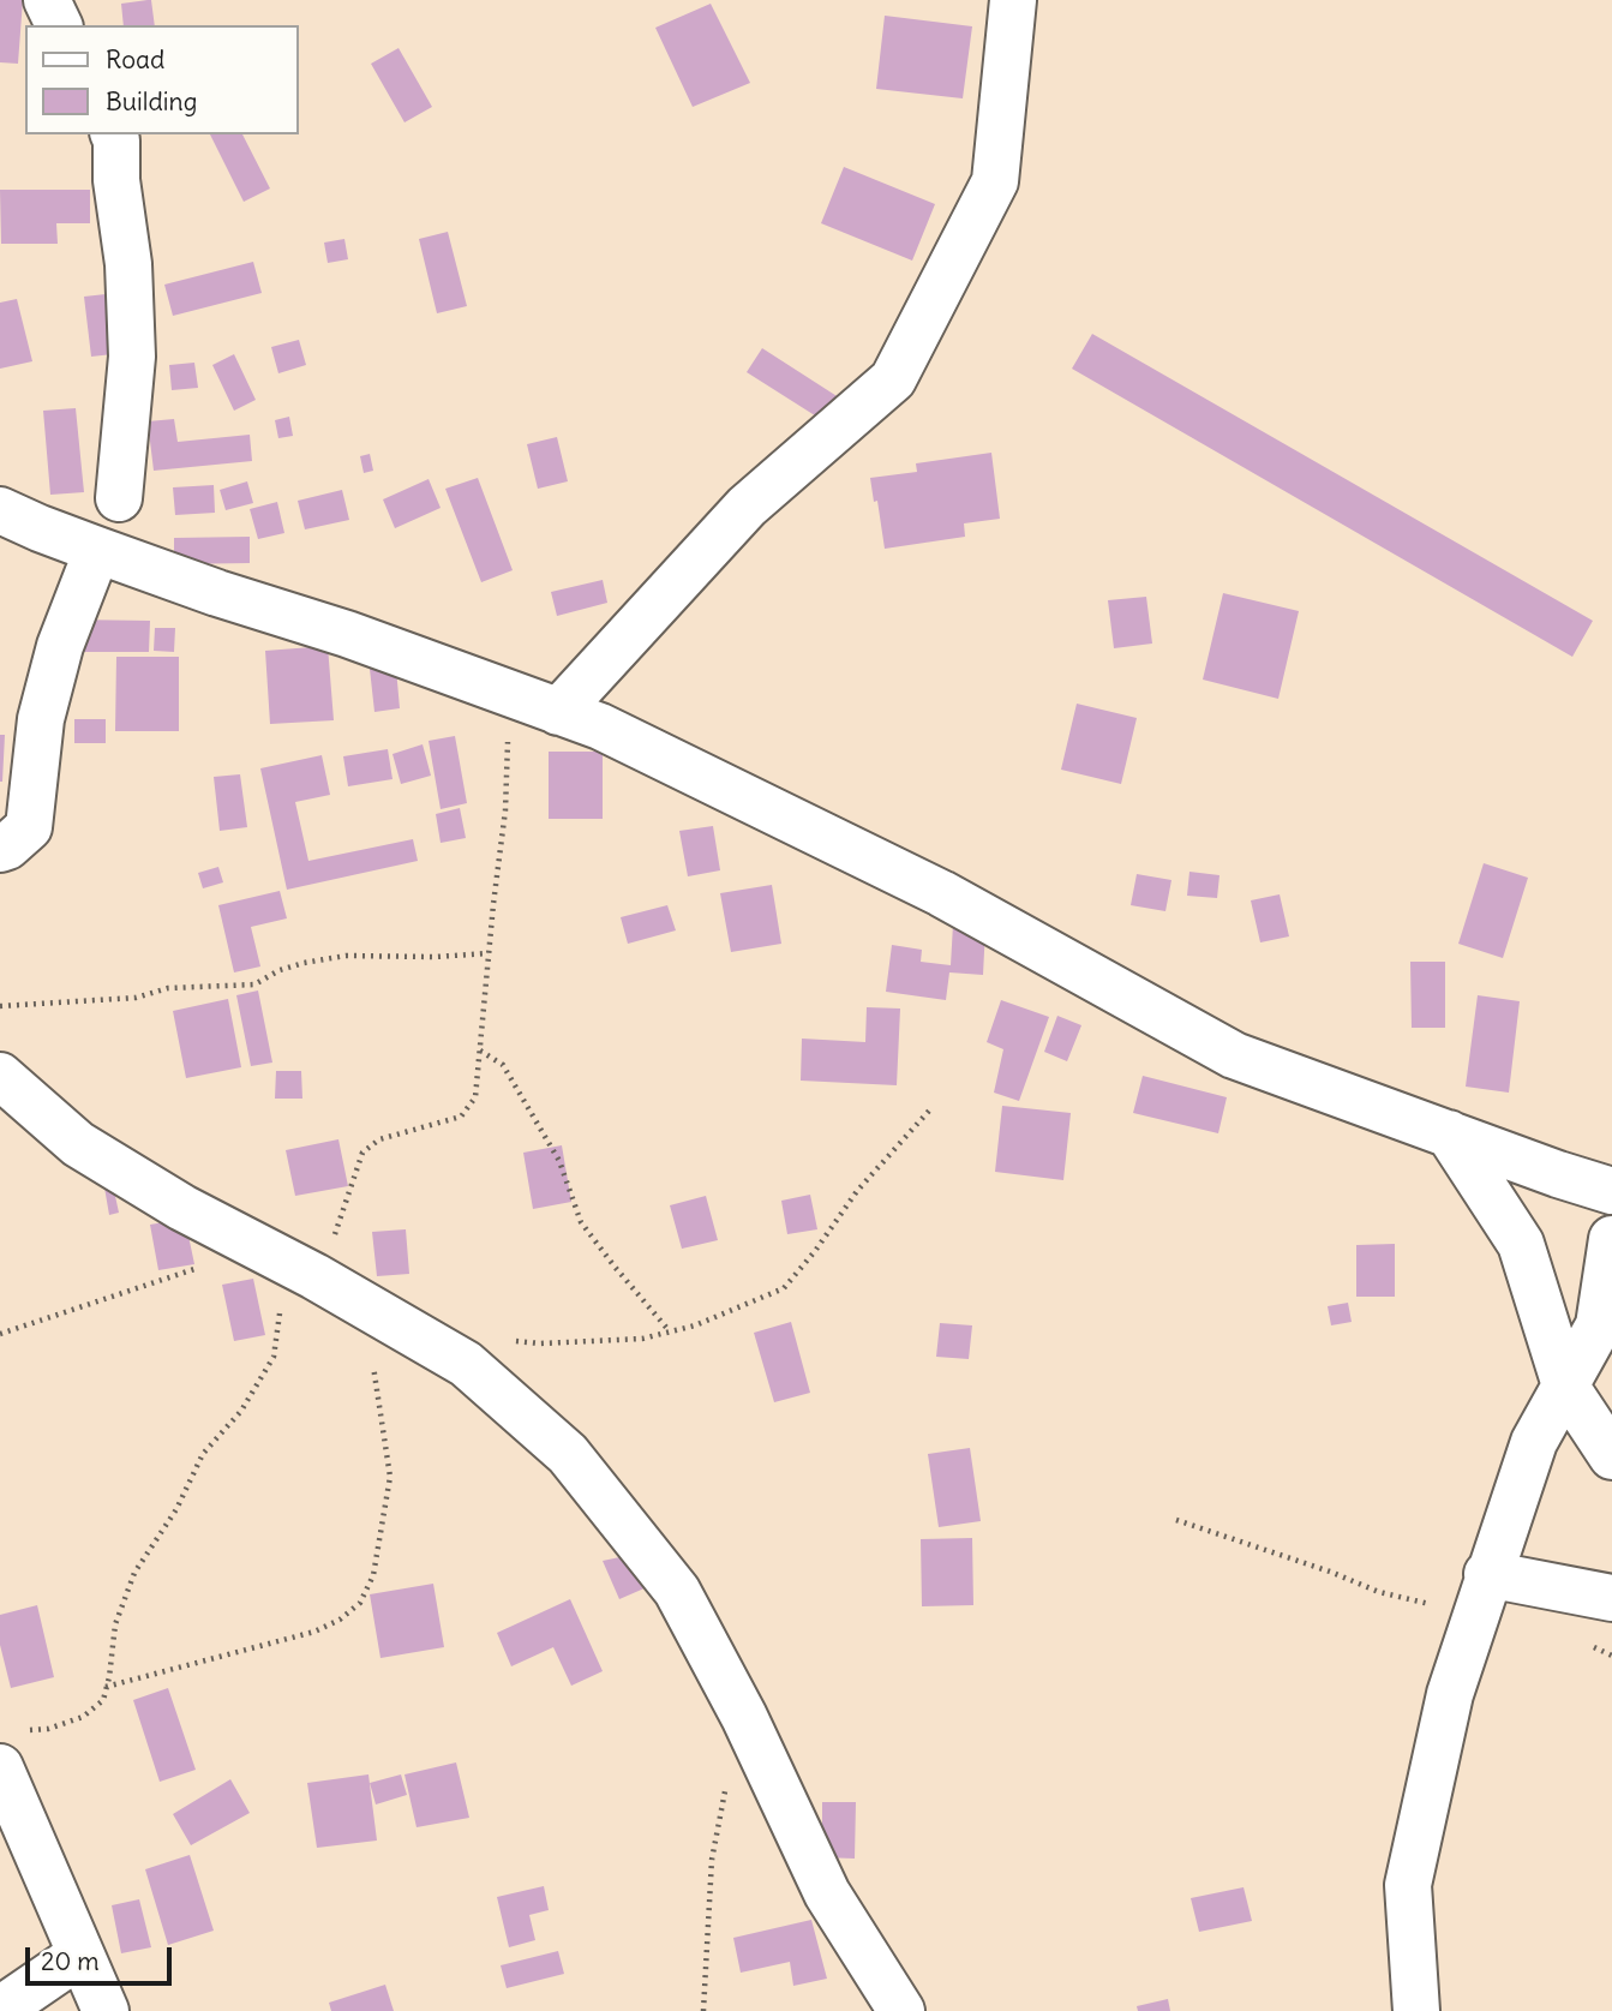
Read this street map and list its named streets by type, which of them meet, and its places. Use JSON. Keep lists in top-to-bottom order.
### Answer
{
  "legend": ["Road", "Building"],
  "scale_bar": "20 m"
}
